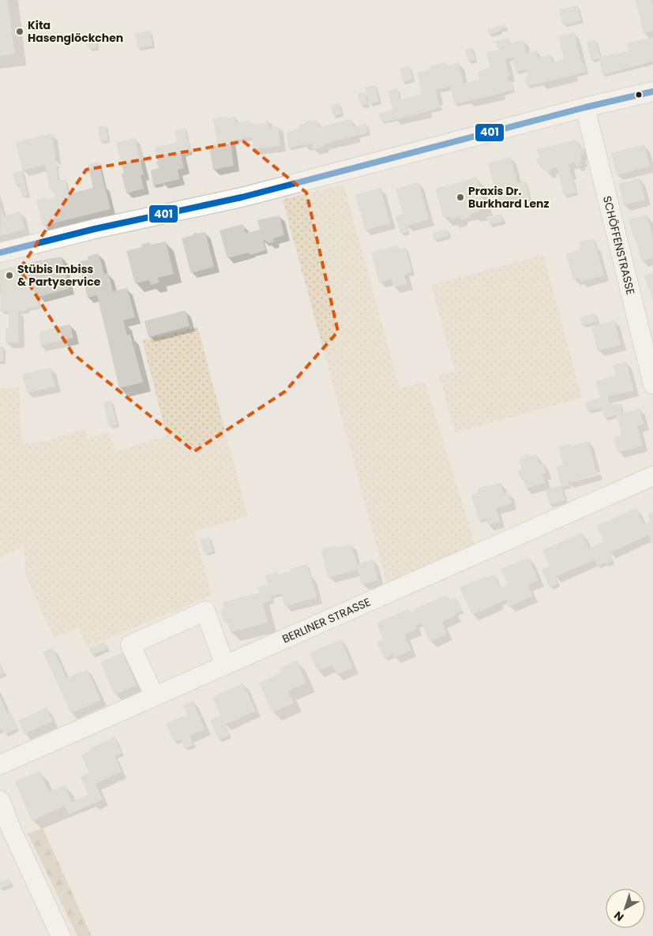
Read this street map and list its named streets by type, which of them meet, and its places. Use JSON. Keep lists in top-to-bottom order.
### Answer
{
  "streets": {
    "street": ["SCHÖFFENSTRASSE", "BERLINER STRASSE"]
  },
  "places": ["Kita Hasenglöckchen", "Praxis Dr. Burkhard Lenz", "Stübis Imbiss & Partyservice"],
  "lines": ["transit line 401"],
  "north": "bottom left"
}
